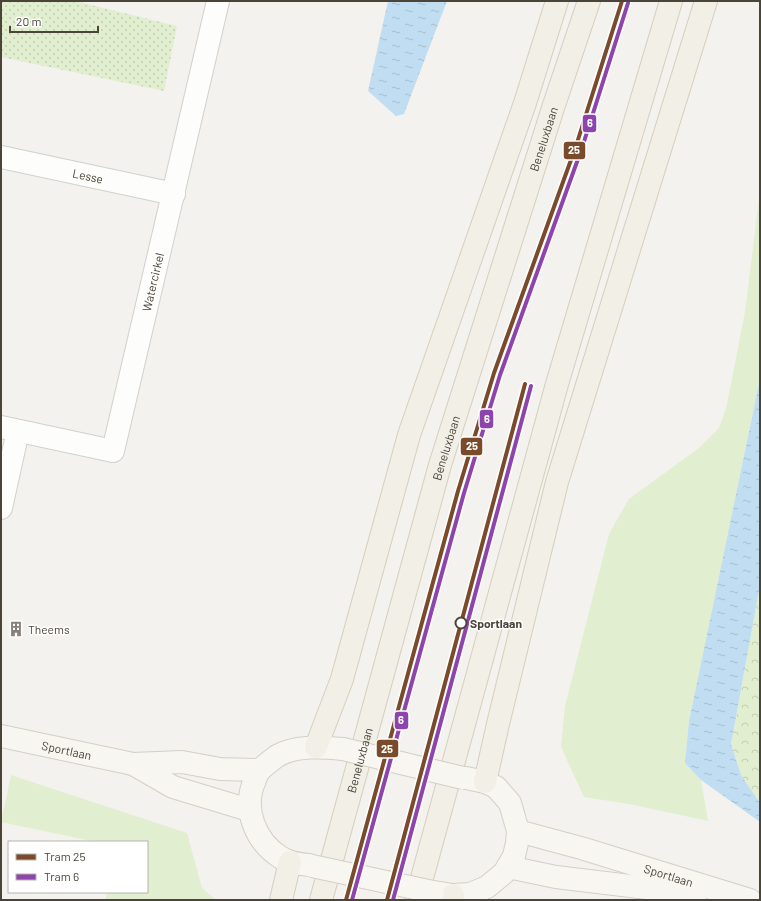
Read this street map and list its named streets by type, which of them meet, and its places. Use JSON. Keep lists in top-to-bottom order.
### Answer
{
  "streets": {
    "main road": ["Beneluxbaan"],
    "street": ["Lesse", "Watercirkel", "Sportlaan"]
  },
  "crossings": [
    ["Lesse", "Watercirkel"]
  ],
  "places": {
    "other": ["Sportlaan"],
    "building": ["Theems"]
  },
  "lines": ["tram line 25", "tram line 6"],
  "legend": ["Tram 25", "Tram 6"],
  "scale_bar": "20 m"
}
